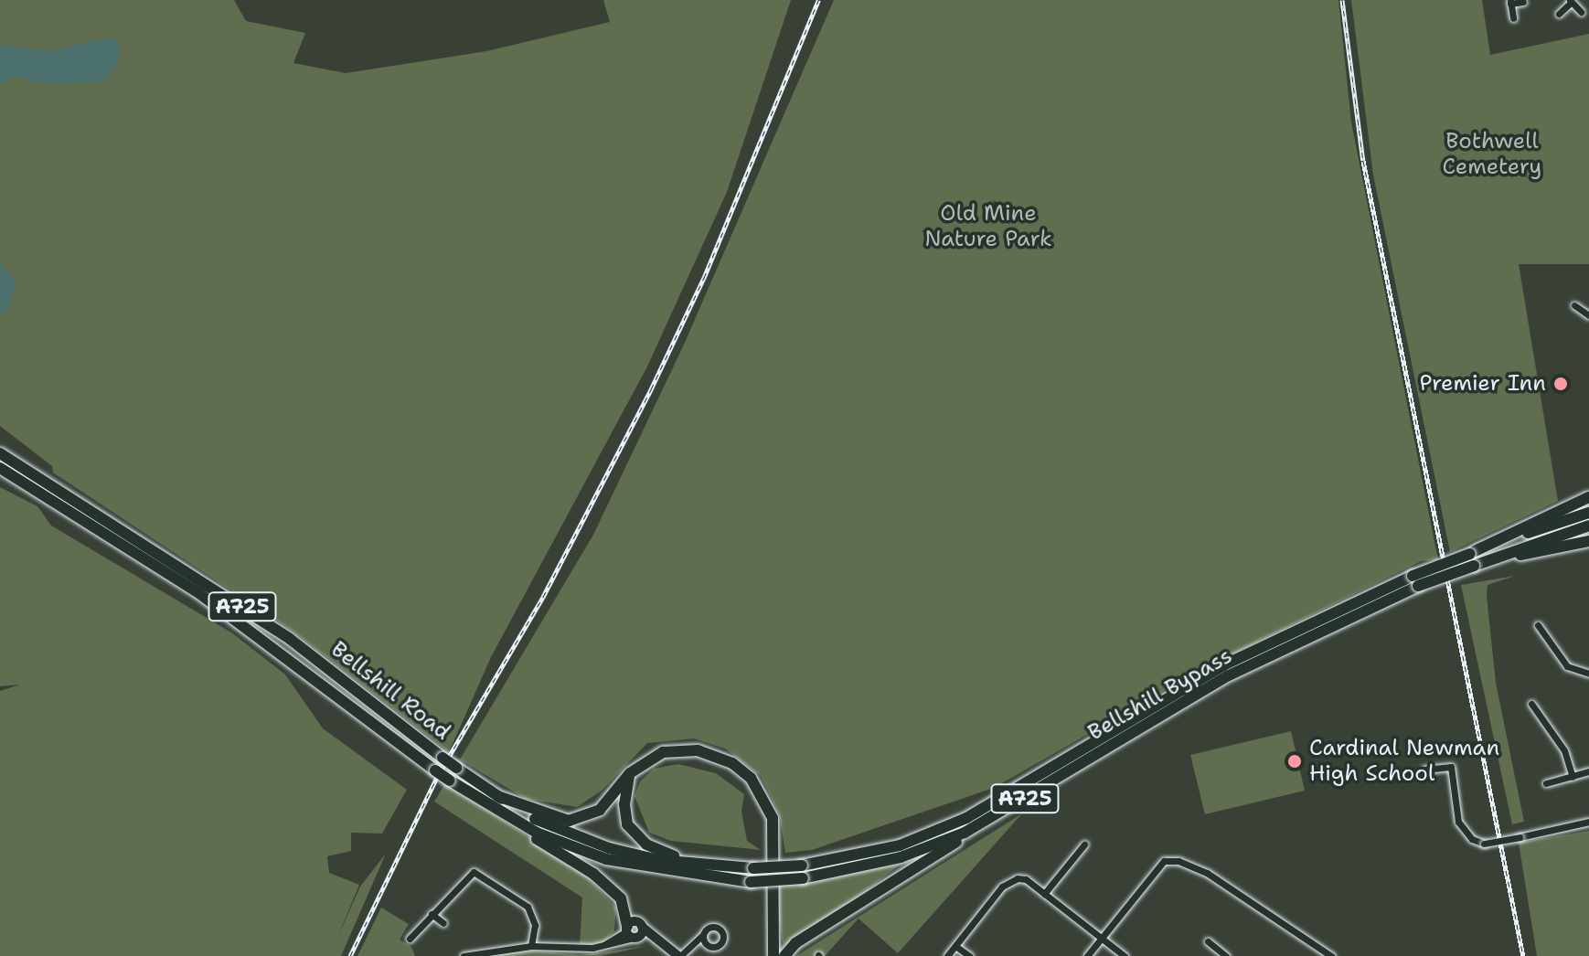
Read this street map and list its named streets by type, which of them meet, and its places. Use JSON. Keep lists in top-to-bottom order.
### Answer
{
  "streets": {
    "highway": ["A725", "Bellshill Road", "Bellshill Bypass"]
  },
  "crossings": [
    ["Bellshill Road", "Bellshill Bypass"]
  ],
  "parks": ["Bothwell Cemetery", "Old Mine Nature Park"],
  "places": ["Premier Inn", "Cardinal Newman High School"]
}
